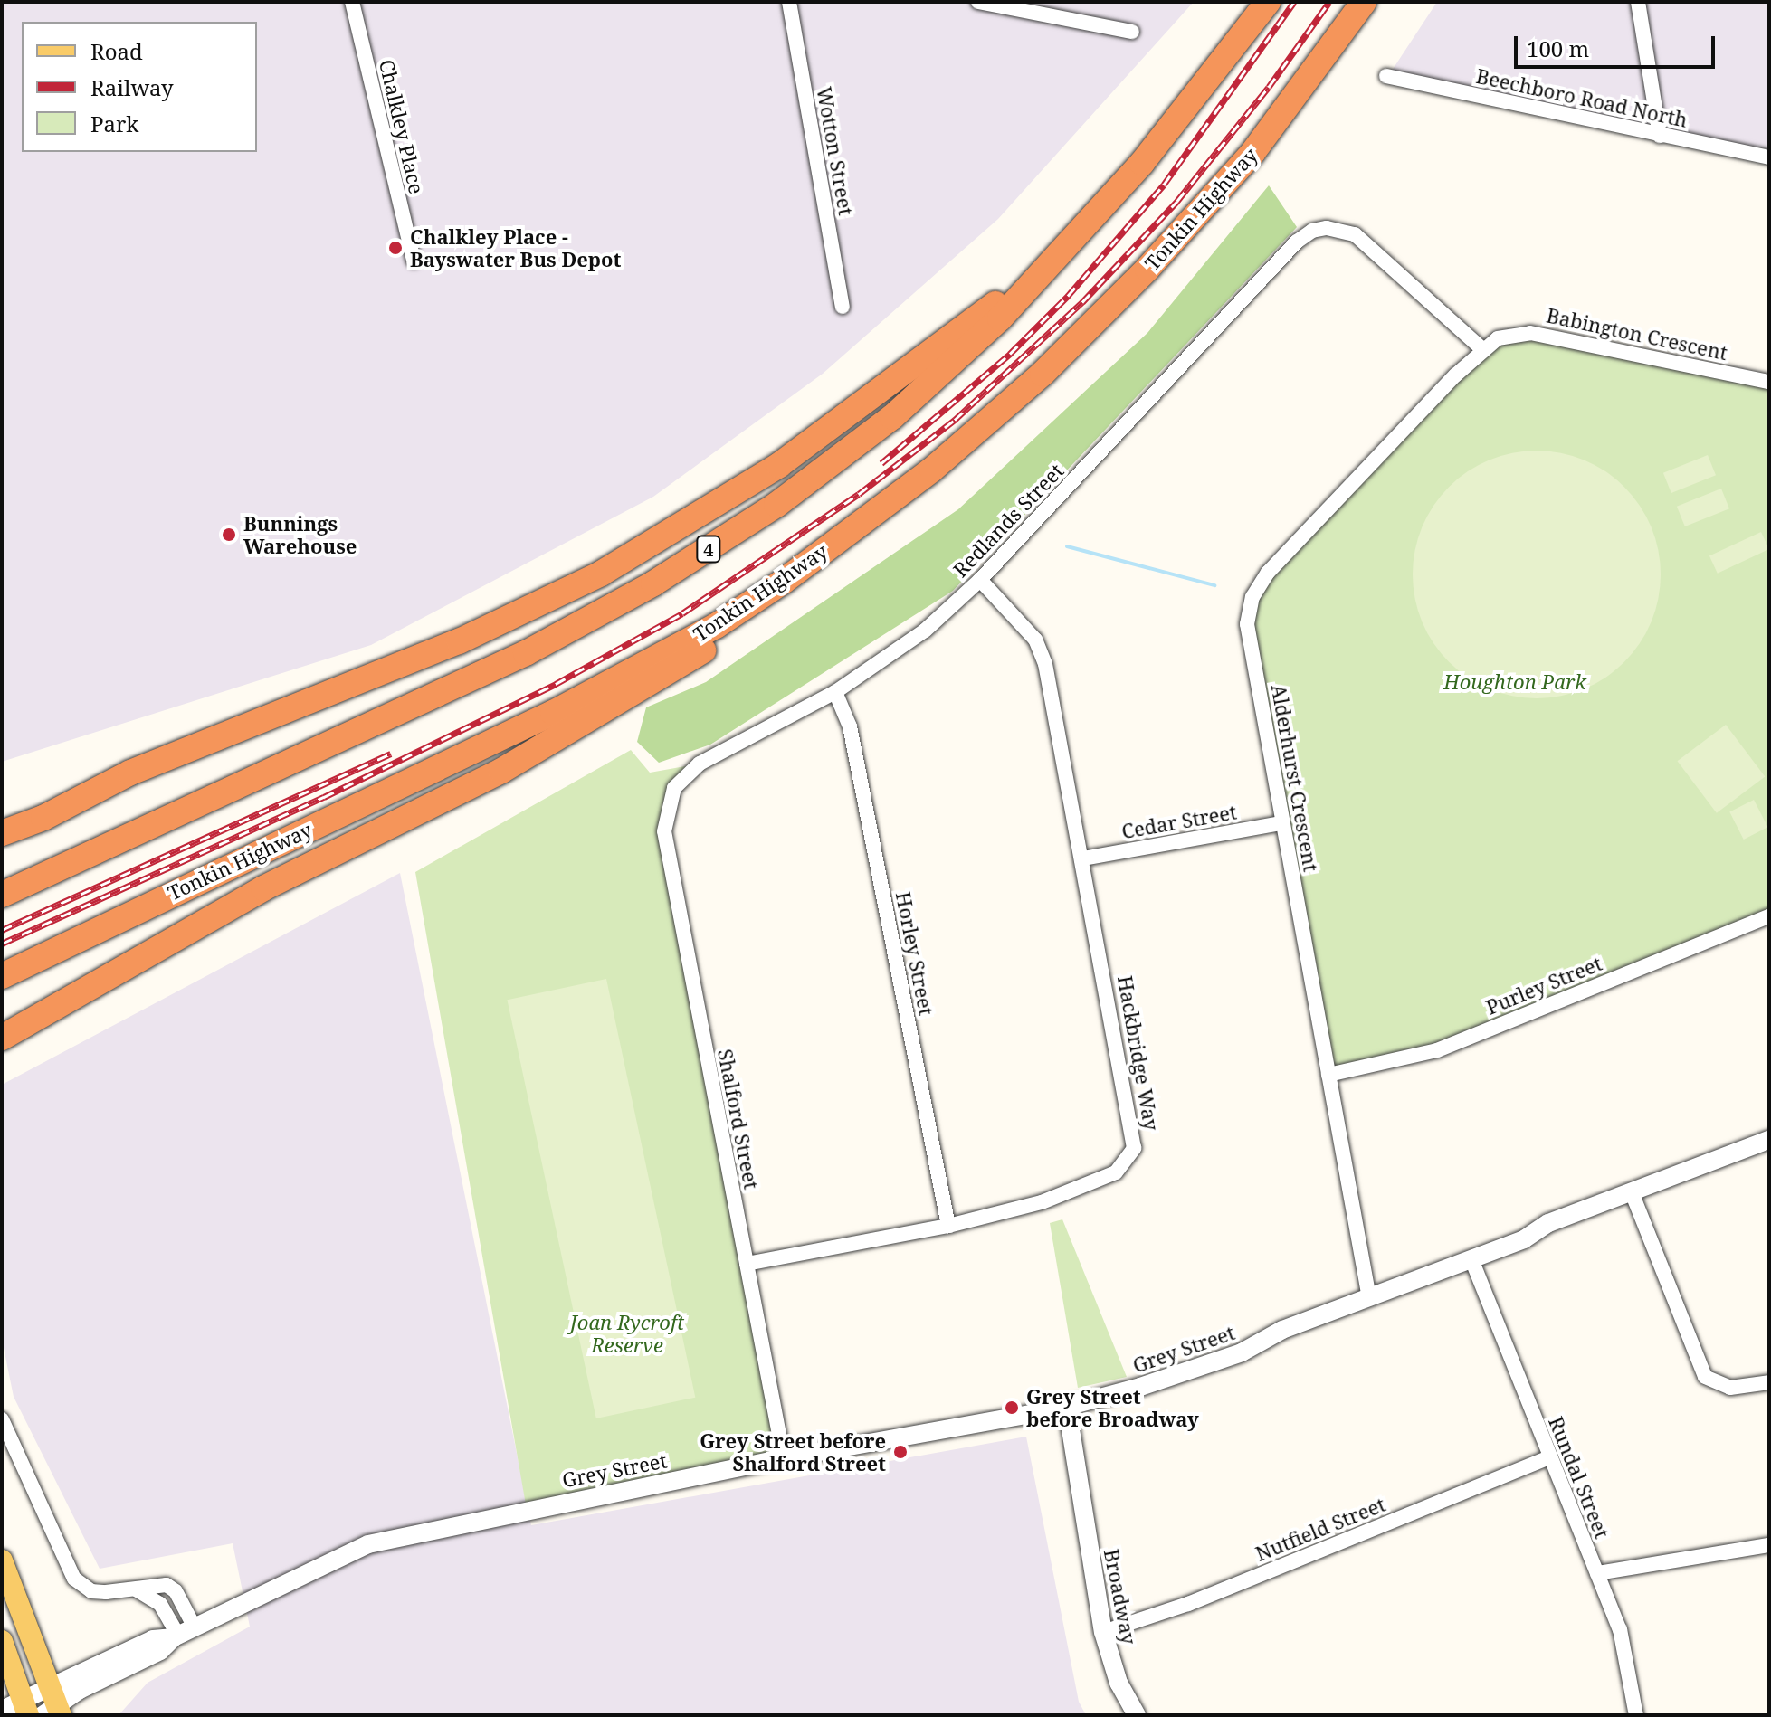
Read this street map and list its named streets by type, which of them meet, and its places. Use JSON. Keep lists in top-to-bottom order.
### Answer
{
  "streets": {
    "highway": ["Tonkin Highway", "4"],
    "street": [
      "Beechboro Road North",
      "Chalkley Place",
      "Wotton Street",
      "Babington Crescent",
      "Redlands Street",
      "Alderhurst Crescent",
      "Cedar Street",
      "Horley Street",
      "Purley Street",
      "Hackbridge Way",
      "Shalford Street",
      "Grey Street",
      "Rundal Street",
      "Nutfield Street",
      "Broadway"
    ]
  },
  "crossings": [
    ["Babington Crescent", "Redlands Street"],
    ["Babington Crescent", "Alderhurst Crescent"],
    ["Redlands Street", "Alderhurst Crescent"],
    ["Redlands Street", "Horley Street"],
    ["Redlands Street", "Hackbridge Way"],
    ["Redlands Street", "Shalford Street"],
    ["Alderhurst Crescent", "Cedar Street"],
    ["Alderhurst Crescent", "Purley Street"],
    ["Alderhurst Crescent", "Grey Street"],
    ["Cedar Street", "Hackbridge Way"],
    ["Horley Street", "Hackbridge Way"],
    ["Hackbridge Way", "Shalford Street"],
    ["Shalford Street", "Grey Street"],
    ["Grey Street", "Rundal Street"],
    ["Grey Street", "Broadway"],
    ["Rundal Street", "Nutfield Street"],
    ["Nutfield Street", "Broadway"]
  ],
  "parks": ["Houghton Park", "Joan Rycroft Reserve"],
  "places": [
    "Chalkley Place - Bayswater Bus Depot",
    "Bunnings Warehouse",
    "Grey Street before Broadway",
    "Grey Street before Shalford Street"
  ],
  "legend": ["Road", "Railway", "Park"],
  "scale_bar": "100 m"
}
